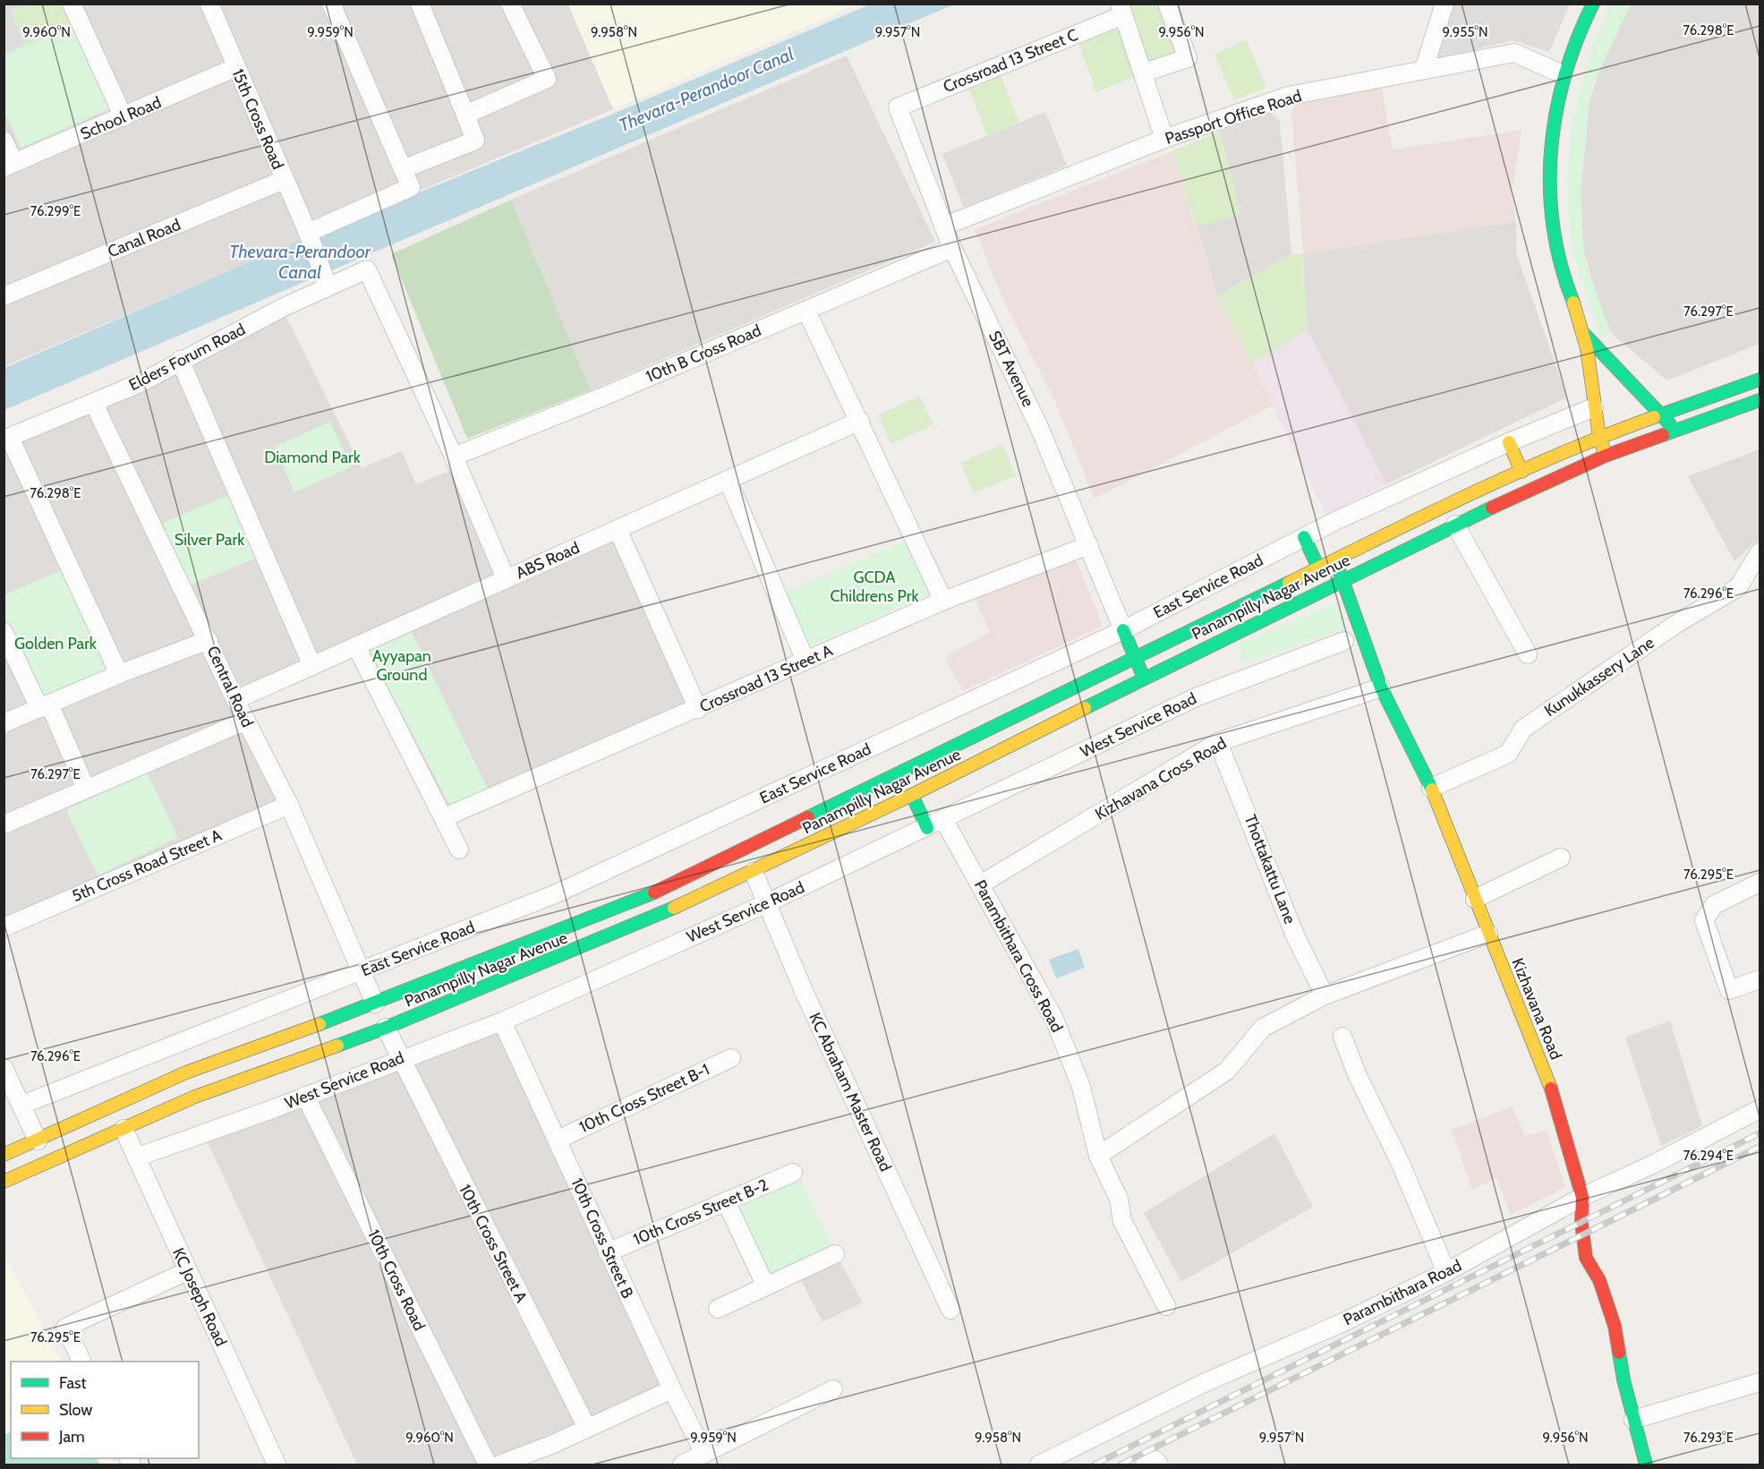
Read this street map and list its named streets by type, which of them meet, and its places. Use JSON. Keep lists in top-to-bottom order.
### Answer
{
  "streets": {
    "street": [
      "Crossroad 13 Street C",
      "Passport Office Road",
      "School Road",
      "15th Cross Road",
      "Canal Road",
      "10th B Cross Road",
      "Elders Forum Road",
      "SBT Avenue",
      "ABS Road",
      "East Service Road",
      "Panampilly Nagar Avenue",
      "Kunukkassery Lane",
      "Crossroad 13 Street A",
      "Central Road",
      "West Service Road",
      "Kizhavana Cross Road",
      "5th Cross Road Street A",
      "Thottakattu Lane",
      "Parambithara Cross Road",
      "Kizhavana Road",
      "KC Abraham Master Road",
      "10th Cross Street B-1",
      "10th Cross Street B-2",
      "10th Cross Street B",
      "10th Cross Street A",
      "10th Cross Road",
      "Parambithara Road",
      "KC Joseph Road"
    ]
  },
  "crossings": [
    ["Crossroad 13 Street C", "SBT Avenue"],
    ["Passport Office Road", "SBT Avenue"],
    ["School Road", "15th Cross Road"],
    ["15th Cross Road", "Canal Road"],
    ["15th Cross Road", "Elders Forum Road"],
    ["10th B Cross Road", "Elders Forum Road"],
    ["10th B Cross Road", "SBT Avenue"],
    ["Elders Forum Road", "Central Road"],
    ["SBT Avenue", "East Service Road"],
    ["SBT Avenue", "Crossroad 13 Street A"],
    ["ABS Road", "Central Road"],
    ["East Service Road", "Central Road"],
    ["Panampilly Nagar Avenue", "Central Road"],
    ["Panampilly Nagar Avenue", "Kizhavana Road"],
    ["Panampilly Nagar Avenue", "KC Abraham Master Road"],
    ["Panampilly Nagar Avenue", "KC Joseph Road"],
    ["Kunukkassery Lane", "Kizhavana Road"],
    ["Central Road", "5th Cross Road Street A"],
    ["West Service Road", "Parambithara Cross Road"],
    ["West Service Road", "KC Abraham Master Road"],
    ["West Service Road", "10th Cross Street B"],
    ["West Service Road", "10th Cross Street A"],
    ["West Service Road", "10th Cross Road"],
    ["West Service Road", "KC Joseph Road"],
    ["Kizhavana Cross Road", "Thottakattu Lane"],
    ["Kizhavana Cross Road", "Parambithara Cross Road"],
    ["Kizhavana Cross Road", "Kizhavana Road"],
    ["Kizhavana Road", "Parambithara Road"],
    ["10th Cross Street B-1", "10th Cross Street B"],
    ["10th Cross Street B-2", "10th Cross Street B"]
  ],
  "water": ["Thevara-Perandoor Canal"],
  "parks": [
    "Diamond Park",
    "Silver Park",
    "GCDA Childrens Prk",
    "Golden Park",
    "Ayyapan Ground"
  ],
  "legend": ["Fast", "Slow", "Jam"],
  "coordinates": [
    "76.298°E",
    "9.960°N",
    "9.959°N",
    "9.958°N",
    "9.957°N",
    "9.956°N",
    "9.955°N",
    "76.299°E",
    "76.297°E",
    "76.296°E",
    "76.295°E",
    "76.294°E",
    "76.293°E"
  ]
}
